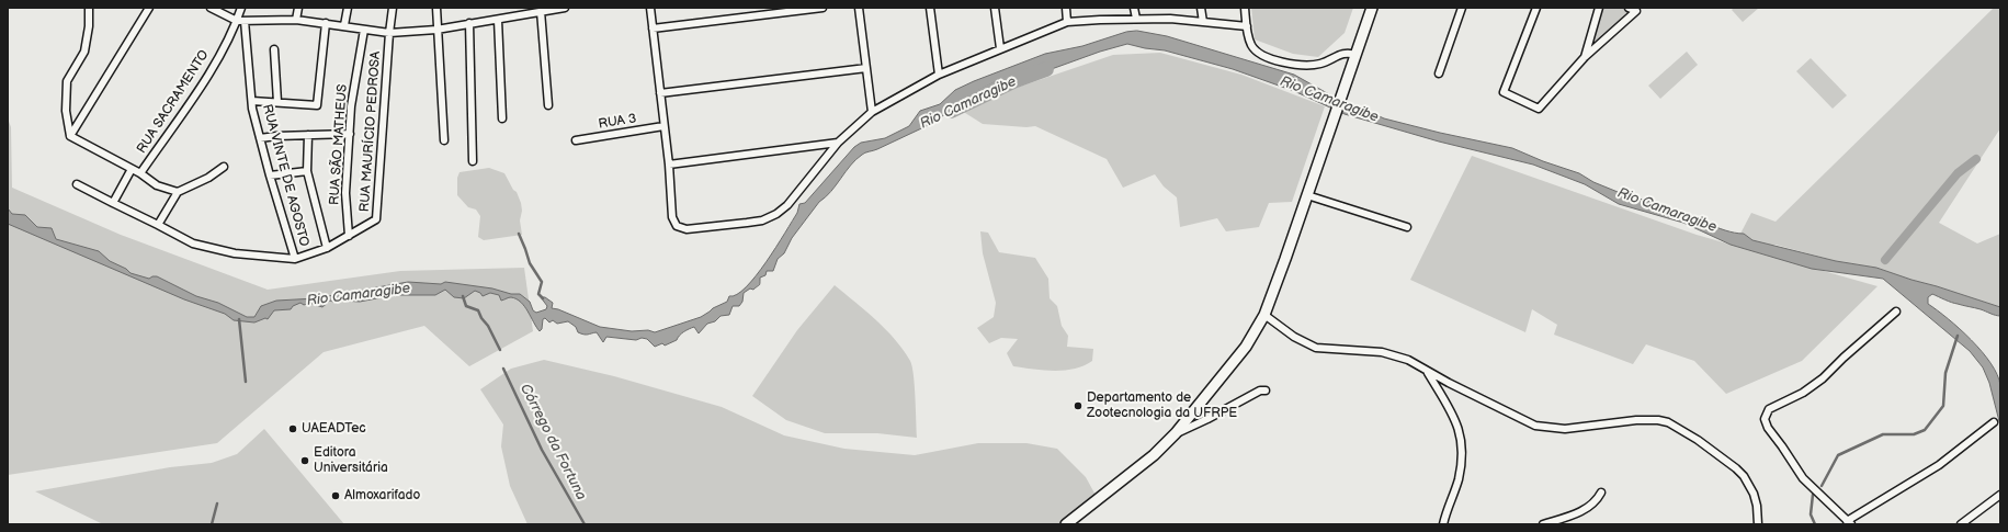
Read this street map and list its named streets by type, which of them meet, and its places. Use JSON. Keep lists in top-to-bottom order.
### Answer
{
  "streets": {
    "street": [
      "RUA SACRAMENTO",
      "RUA 3",
      "RUA MAURÍCIO PEDROSA",
      "RUA SÃO MATHEUS",
      "RUA VINTE DE AGOSTO"
    ]
  },
  "crossings": [
    ["RUA MAURÍCIO PEDROSA", "RUA SÃO MATHEUS"],
    ["RUA MAURÍCIO PEDROSA", "RUA VINTE DE AGOSTO"]
  ],
  "water": ["Rio Camaragibe", "Córrego da Fortuna"],
  "places": [
    "Departamento de Zootecnologia da UFRPE",
    "UAEADTec",
    "Editora Universitária",
    "Almoxarifado"
  ]
}
